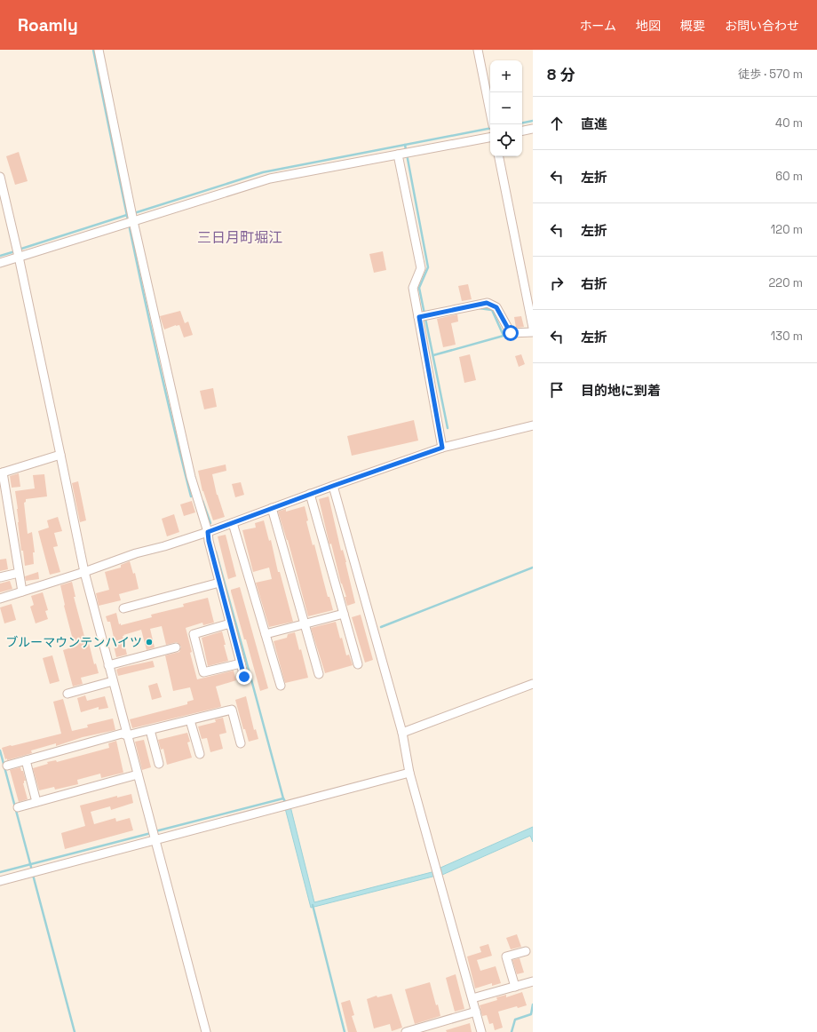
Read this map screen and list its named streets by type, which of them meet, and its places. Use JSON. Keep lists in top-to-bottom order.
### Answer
{
  "districts": ["三日月町堀江"],
  "places": ["ブルーマウンテンハイツ"],
  "page": {
    "header": "Roamly",
    "nav": [
      "ホーム",
      "地図",
      "概要",
      "お問い合わせ"
    ],
    "heading": ["8 分", "徒歩 · 570 m"],
    "map_buttons": ["+", "−"],
    "list": [
      ["直進", "40 m"],
      ["左折", "60 m"],
      ["左折", "120 m"],
      ["右折", "220 m"],
      ["左折", "130 m"],
      "目的地に到着"
    ]
  }
}
